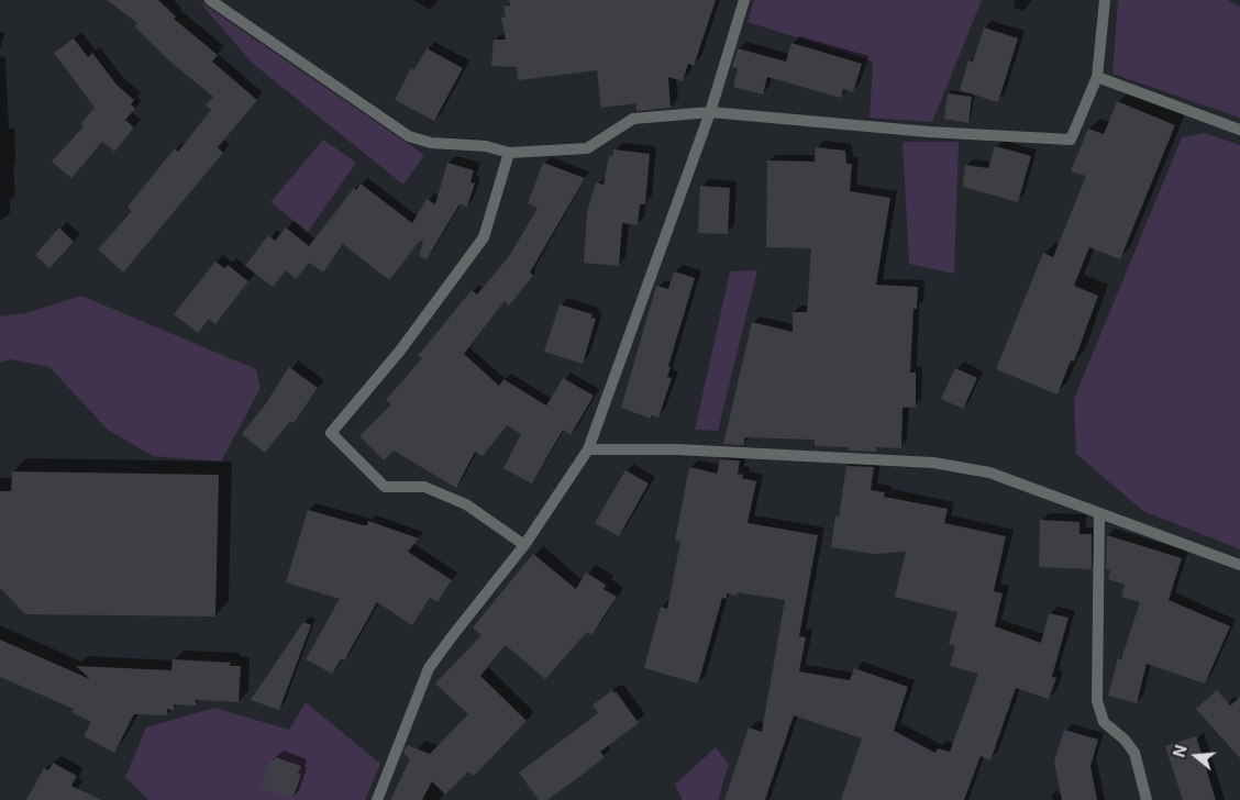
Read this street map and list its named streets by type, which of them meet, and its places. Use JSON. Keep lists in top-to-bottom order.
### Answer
{
  "north": "left"
}
